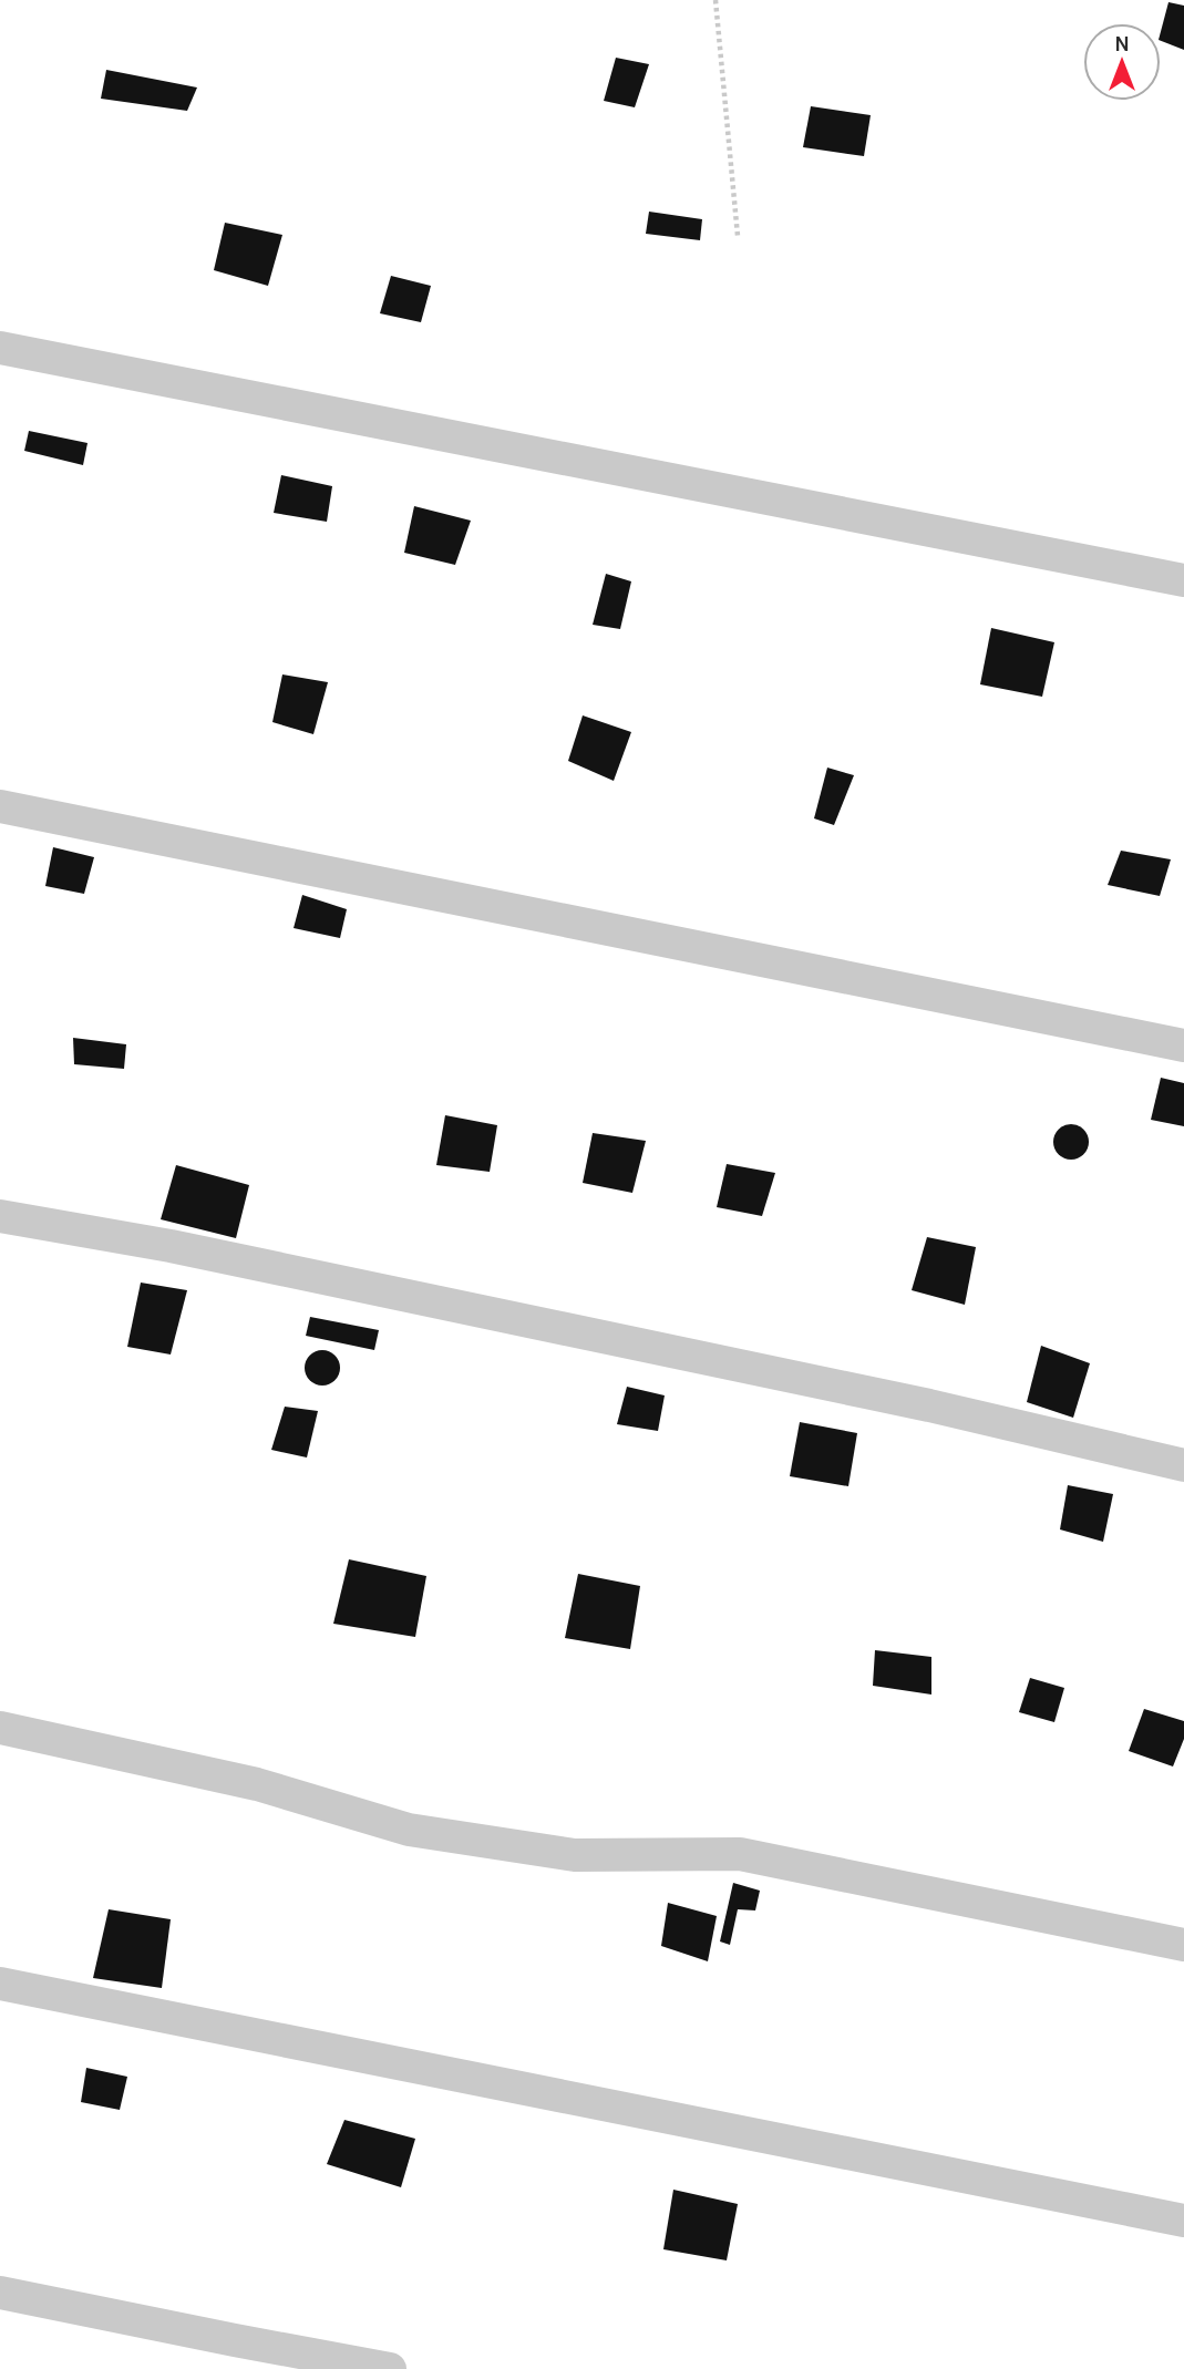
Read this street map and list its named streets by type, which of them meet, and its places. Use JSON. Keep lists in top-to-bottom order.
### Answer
{
  "north": "top"
}
